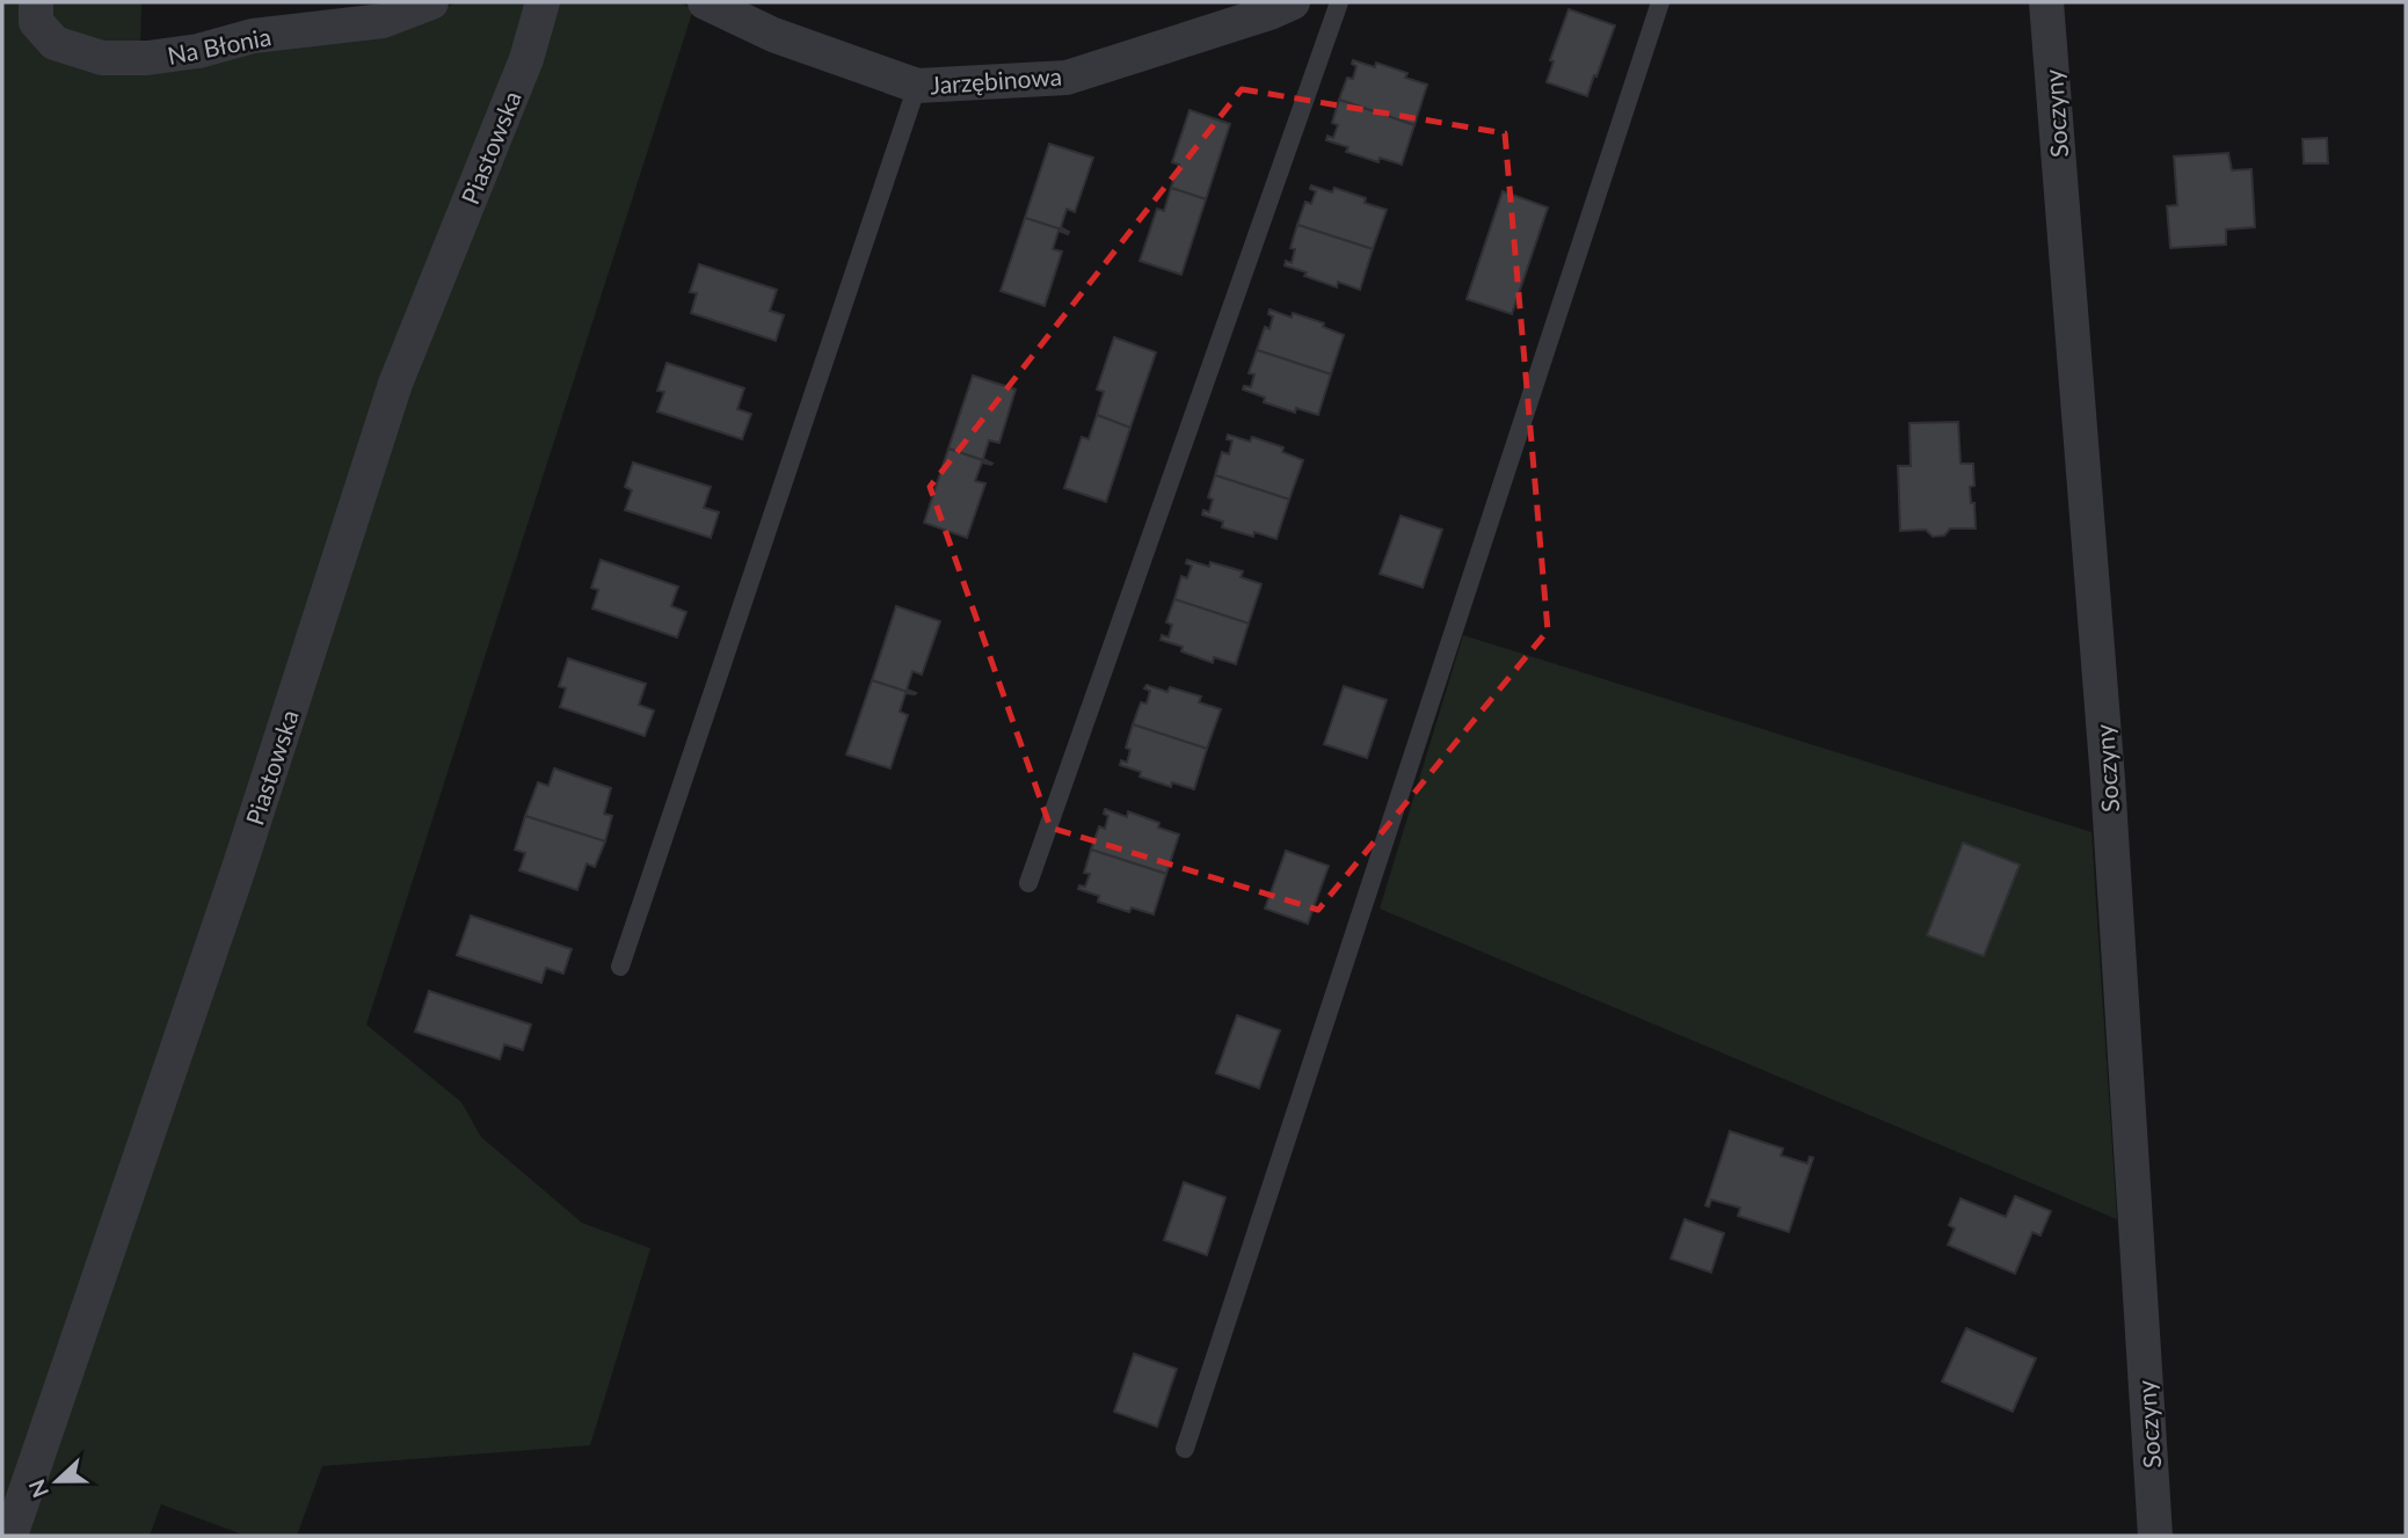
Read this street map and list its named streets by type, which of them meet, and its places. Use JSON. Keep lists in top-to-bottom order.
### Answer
{
  "streets": {
    "street": [
      "Na Błonia",
      "Jarzębinowa",
      "Soczyny",
      "Piastowska"
    ]
  },
  "north": "left"
}
